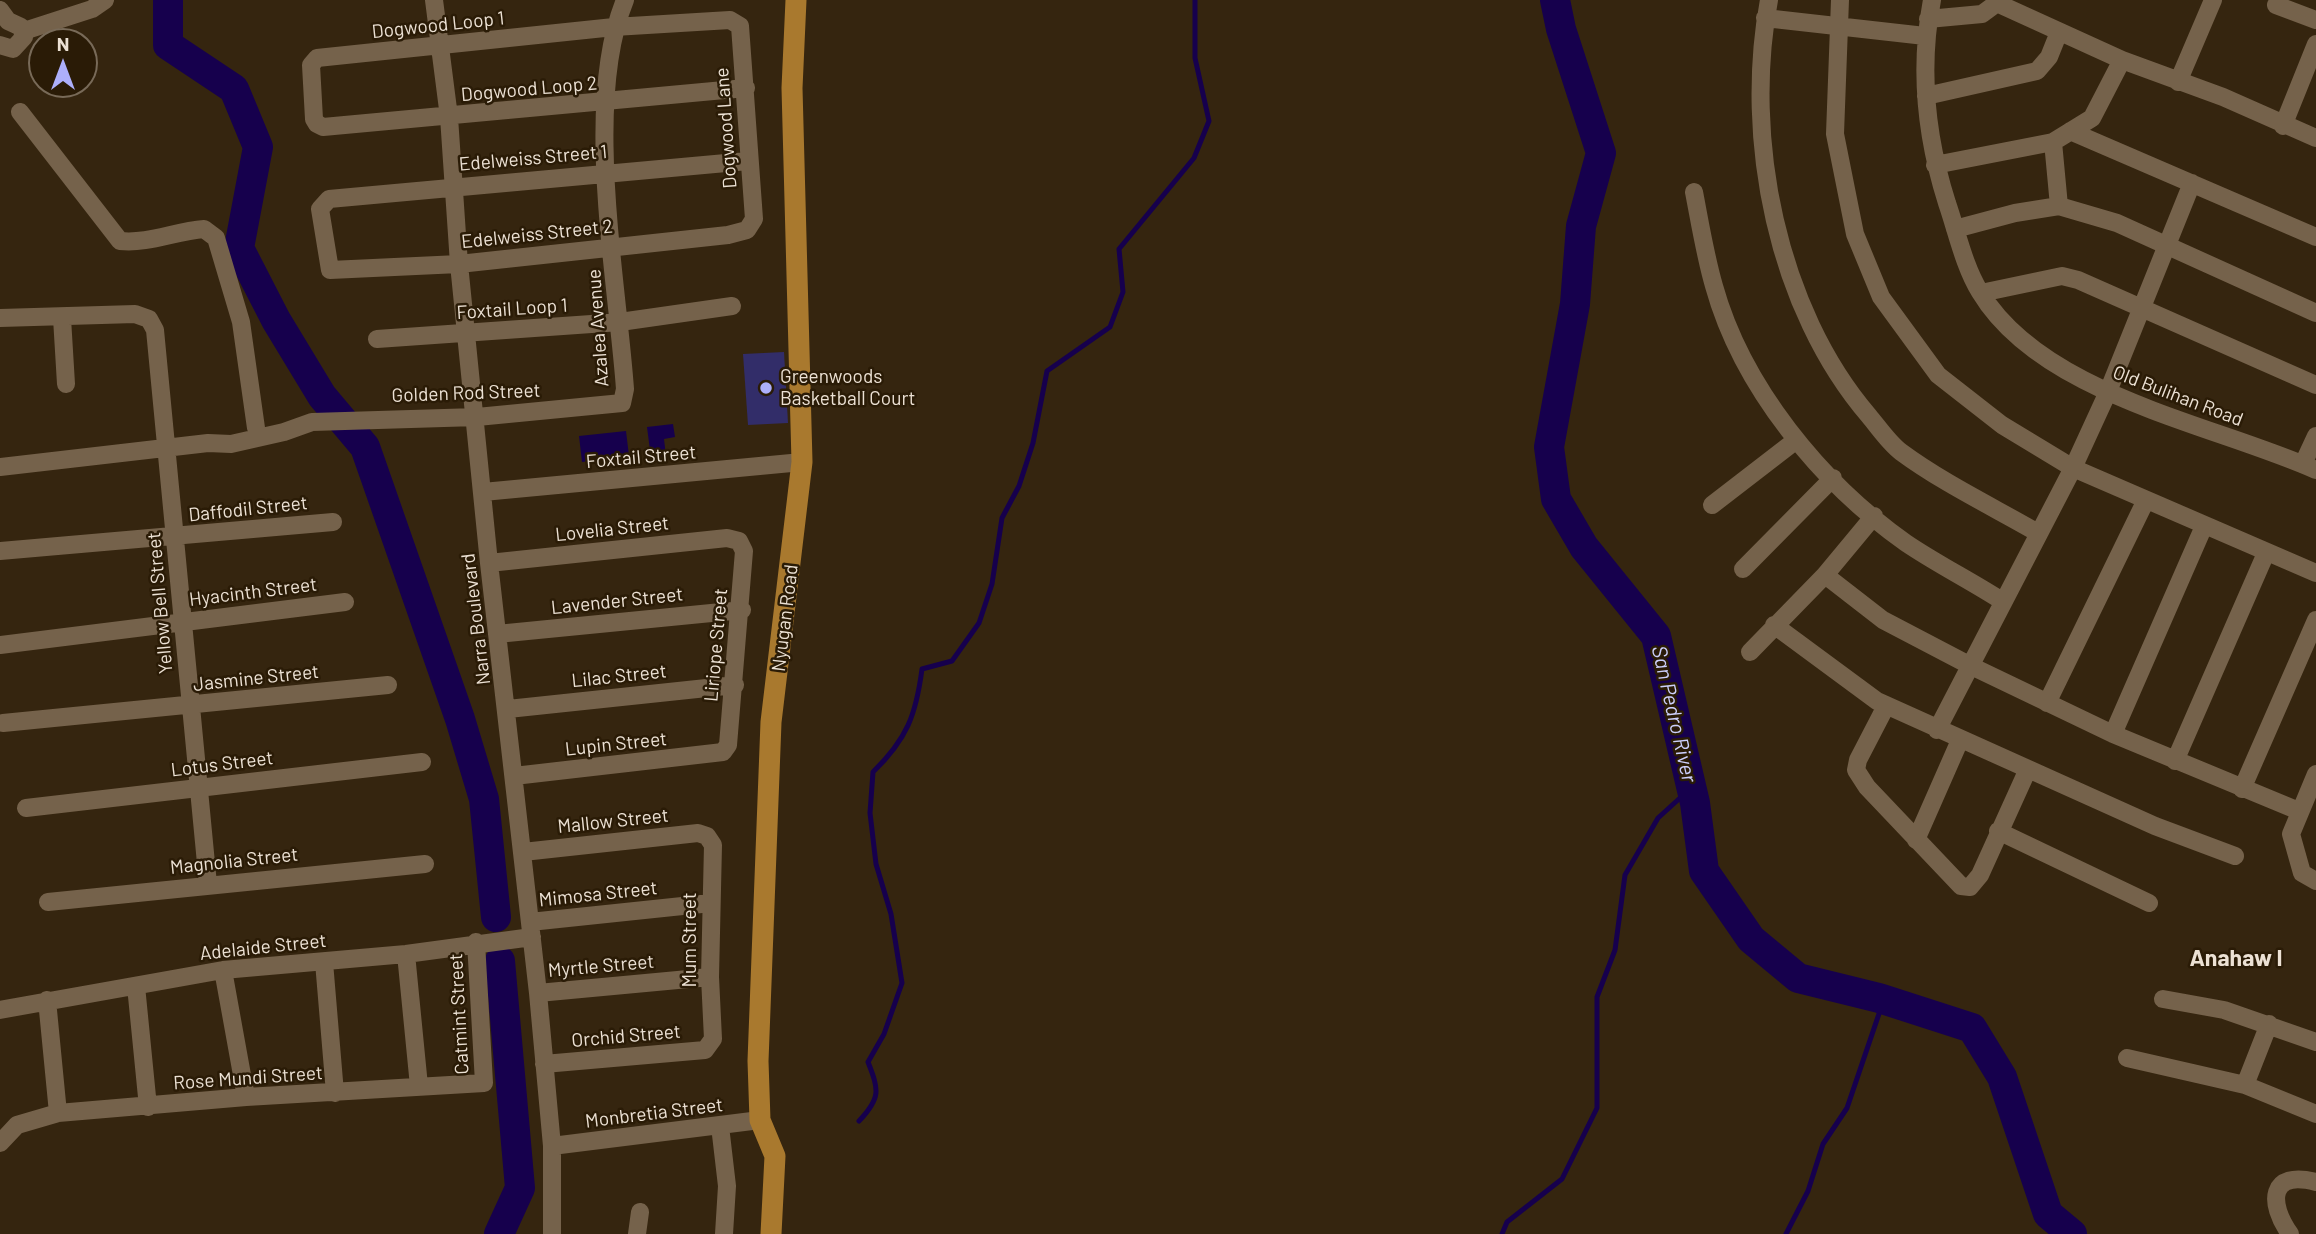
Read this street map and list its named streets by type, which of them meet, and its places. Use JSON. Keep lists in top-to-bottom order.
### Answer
{
  "streets": {
    "main road": ["Nyugan Road"],
    "street": [
      "Dogwood Loop 1",
      "Dogwood Loop 2",
      "Dogwood Lane",
      "Edelweiss Street 1",
      "Edelweiss Street 2",
      "Foxtail Loop 1",
      "Azalea Avenue",
      "Golden Rod Street",
      "Old Bulihan Road",
      "Foxtail Street",
      "Daffodil Street",
      "Lovelia Street",
      "Hyacinth Street",
      "Lavender Street",
      "Yellow Bell Street",
      "Narra Boulevard",
      "Liriope Street",
      "Lilac Street",
      "Jasmine Street",
      "Lupin Street",
      "Lotus Street",
      "Mallow Street",
      "Magnolia Street",
      "Mimosa Street",
      "Mum Street",
      "Adelaide Street",
      "Myrtle Street",
      "Catmint Street",
      "Orchid Street",
      "Rose Mundi Street",
      "Monbretia Street"
    ]
  },
  "crossings": [
    ["Dogwood Loop 1", "Dogwood Loop 2"],
    ["Dogwood Loop 1", "Dogwood Lane"],
    ["Dogwood Loop 1", "Azalea Avenue"],
    ["Dogwood Loop 1", "Narra Boulevard"],
    ["Dogwood Loop 2", "Dogwood Lane"],
    ["Dogwood Loop 2", "Azalea Avenue"],
    ["Dogwood Loop 2", "Narra Boulevard"],
    ["Dogwood Lane", "Edelweiss Street 1"],
    ["Dogwood Lane", "Edelweiss Street 2"],
    ["Edelweiss Street 1", "Edelweiss Street 2"],
    ["Edelweiss Street 1", "Azalea Avenue"],
    ["Edelweiss Street 1", "Narra Boulevard"],
    ["Edelweiss Street 2", "Azalea Avenue"],
    ["Edelweiss Street 2", "Narra Boulevard"],
    ["Foxtail Loop 1", "Azalea Avenue"],
    ["Foxtail Loop 1", "Narra Boulevard"],
    ["Azalea Avenue", "Golden Rod Street"],
    ["Golden Rod Street", "Yellow Bell Street"],
    ["Golden Rod Street", "Narra Boulevard"],
    ["Foxtail Street", "Nyugan Road"],
    ["Foxtail Street", "Narra Boulevard"],
    ["Daffodil Street", "Yellow Bell Street"],
    ["Lovelia Street", "Narra Boulevard"],
    ["Lovelia Street", "Liriope Street"],
    ["Hyacinth Street", "Yellow Bell Street"],
    ["Lavender Street", "Narra Boulevard"],
    ["Lavender Street", "Liriope Street"],
    ["Yellow Bell Street", "Jasmine Street"],
    ["Yellow Bell Street", "Lotus Street"],
    ["Yellow Bell Street", "Magnolia Street"],
    ["Nyugan Road", "Monbretia Street"],
    ["Narra Boulevard", "Lilac Street"],
    ["Narra Boulevard", "Lupin Street"],
    ["Narra Boulevard", "Mallow Street"],
    ["Narra Boulevard", "Mimosa Street"],
    ["Narra Boulevard", "Adelaide Street"],
    ["Narra Boulevard", "Myrtle Street"],
    ["Narra Boulevard", "Orchid Street"],
    ["Narra Boulevard", "Monbretia Street"],
    ["Liriope Street", "Lilac Street"],
    ["Liriope Street", "Lupin Street"],
    ["Mallow Street", "Mum Street"],
    ["Mimosa Street", "Mum Street"],
    ["Mimosa Street", "Adelaide Street"],
    ["Mum Street", "Myrtle Street"],
    ["Mum Street", "Orchid Street"],
    ["Adelaide Street", "Catmint Street"],
    ["Catmint Street", "Rose Mundi Street"]
  ],
  "districts": ["Anahaw I"],
  "water": ["San Pedro River"],
  "places": ["Greenwoods Basketball Court"],
  "north": "top"
}
